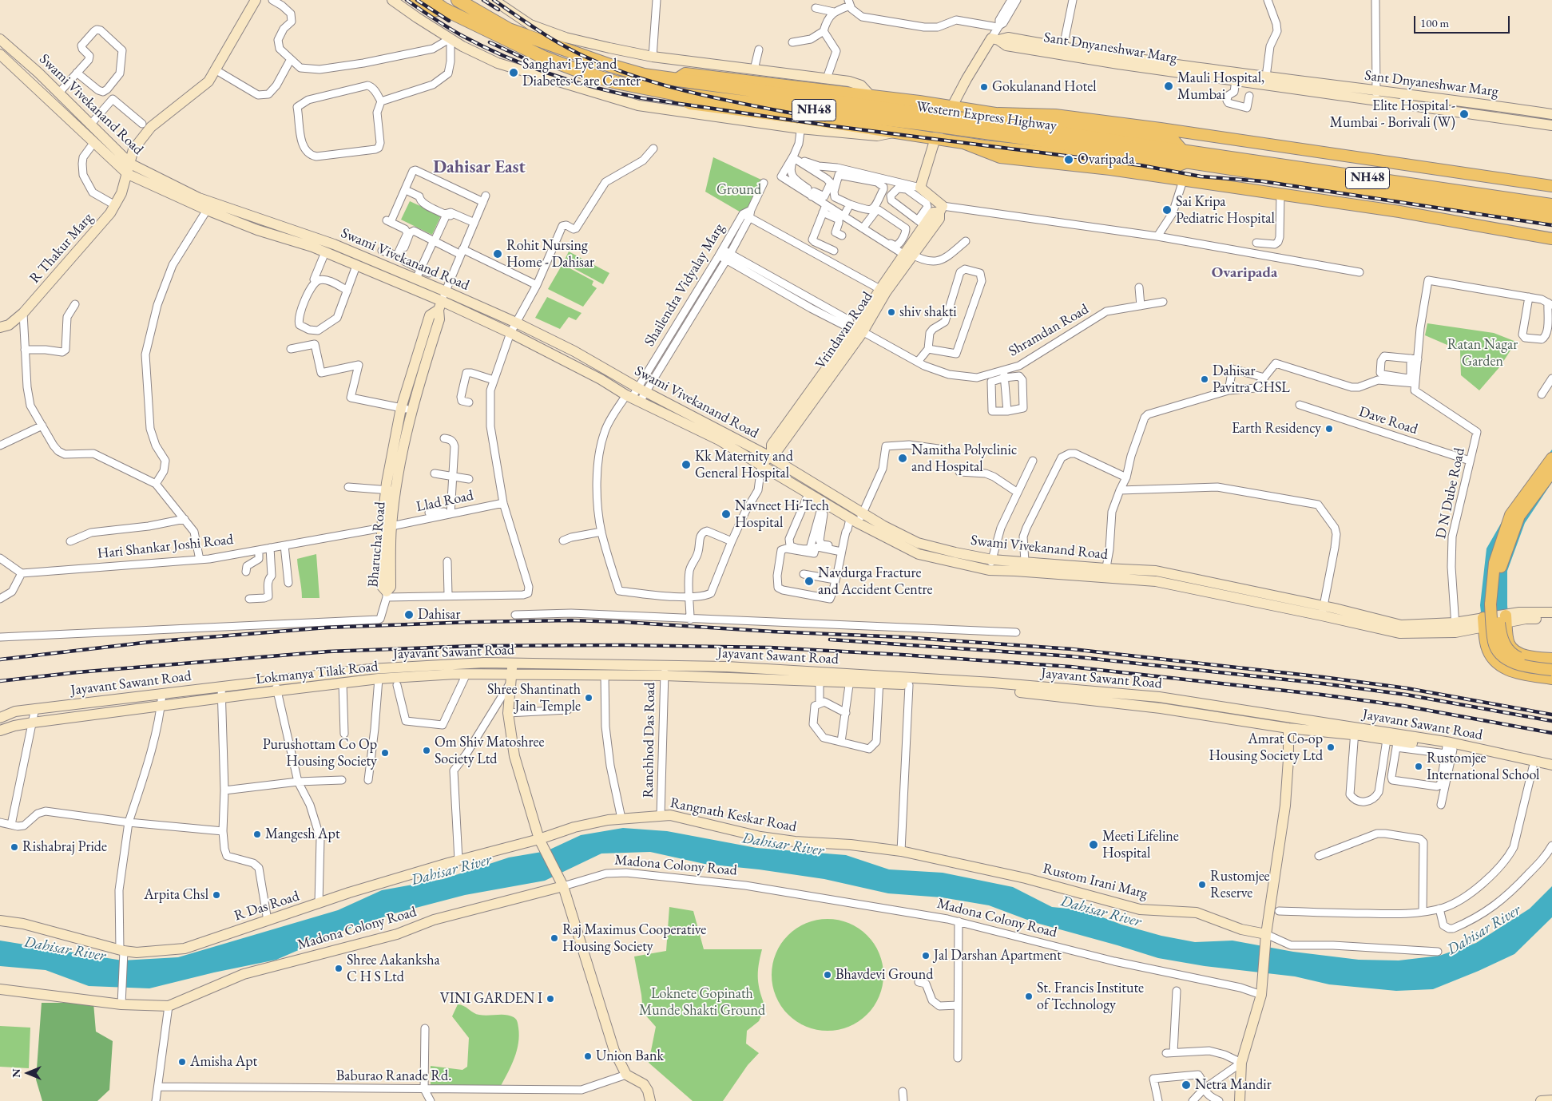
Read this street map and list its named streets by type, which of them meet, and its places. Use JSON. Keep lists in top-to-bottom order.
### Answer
{
  "streets": {
    "highway": ["NH48", "Western Express Highway"],
    "street": [
      "Sant Dnyaneshwar Marg",
      "Swami Vivekanand Road",
      "R Thakur Marg",
      "Shailendra Vidyalay Marg",
      "Vrindavan Road",
      "Shramdan Road",
      "Dave Road",
      "D N Dube Road",
      "Llad Road",
      "Bharucha Road",
      "Hari Shankar Joshi Road",
      "Jayavant Sawant Road",
      "Lokmanya Tilak Road",
      "Ranchhod Das Road",
      "Rangnath Keskar Road",
      "Madona Colony Road",
      "Rustom Irani Marg",
      "R Das Road",
      "Baburao Ranade Rd."
    ]
  },
  "crossings": [
    ["Swami Vivekanand Road", "R Thakur Marg"],
    ["Swami Vivekanand Road", "Shailendra Vidyalay Marg"],
    ["Swami Vivekanand Road", "Vrindavan Road"],
    ["Swami Vivekanand Road", "D N Dube Road"],
    ["Swami Vivekanand Road", "Bharucha Road"],
    ["Vrindavan Road", "Shramdan Road"],
    ["Dave Road", "D N Dube Road"],
    ["Llad Road", "Bharucha Road"],
    ["Llad Road", "Hari Shankar Joshi Road"],
    ["Bharucha Road", "Hari Shankar Joshi Road"],
    ["Jayavant Sawant Road", "Lokmanya Tilak Road"],
    ["Jayavant Sawant Road", "Ranchhod Das Road"],
    ["Lokmanya Tilak Road", "Ranchhod Das Road"],
    ["Ranchhod Das Road", "Rangnath Keskar Road"],
    ["Rangnath Keskar Road", "Rustom Irani Marg"],
    ["Rangnath Keskar Road", "R Das Road"]
  ],
  "districts": ["Dahisar East", "Ovaripada"],
  "water": ["Dahisar River"],
  "parks": ["Ground", "Ratan Nagar Garden", "Loknete Gopinath Munde Shakti Ground"],
  "places": [
    "Sanghavi Eye and Diabetes Care Center",
    "Mauli Hospital, Mumbai",
    "Gokulanand Hotel",
    "Elite Hospital - Mumbai - Borivali (W)",
    "Ovaripada",
    "Sai Kripa Pediatric Hospital",
    "Rohit Nursing Home - Dahisar",
    "shiv shakti",
    "Dahisar Pavitra CHSL",
    "Earth Residency",
    "Namitha Polyclinic and Hospital",
    "Kk Maternity and General Hospital",
    "Navneet Hi-Tech Hospital",
    "Navdurga Fracture and Accident Centre",
    "Dahisar",
    "Shree Shantinath Jain Temple",
    "Amrat Co-op Housing Society Ltd",
    "Om Shiv Matoshree Society Ltd",
    "Purushottam Co Op Housing Society",
    "Rustomjee International School",
    "Mangesh Apt",
    "Meeti Lifeline Hospital",
    "Rishabraj Pride",
    "Rustomjee Reserve",
    "Arpita Chsl",
    "Raj Maximus Cooperative Housing Society",
    "Jal Darshan Apartment",
    "Shree Aakanksha C H S Ltd",
    "Bhavdevi Ground",
    "St. Francis Institute of Technology",
    "VINI GARDEN I",
    "Union Bank",
    "Amisha Apt",
    "Netra Mandir"
  ],
  "scale_bar": "100 m",
  "north": "left"
}
